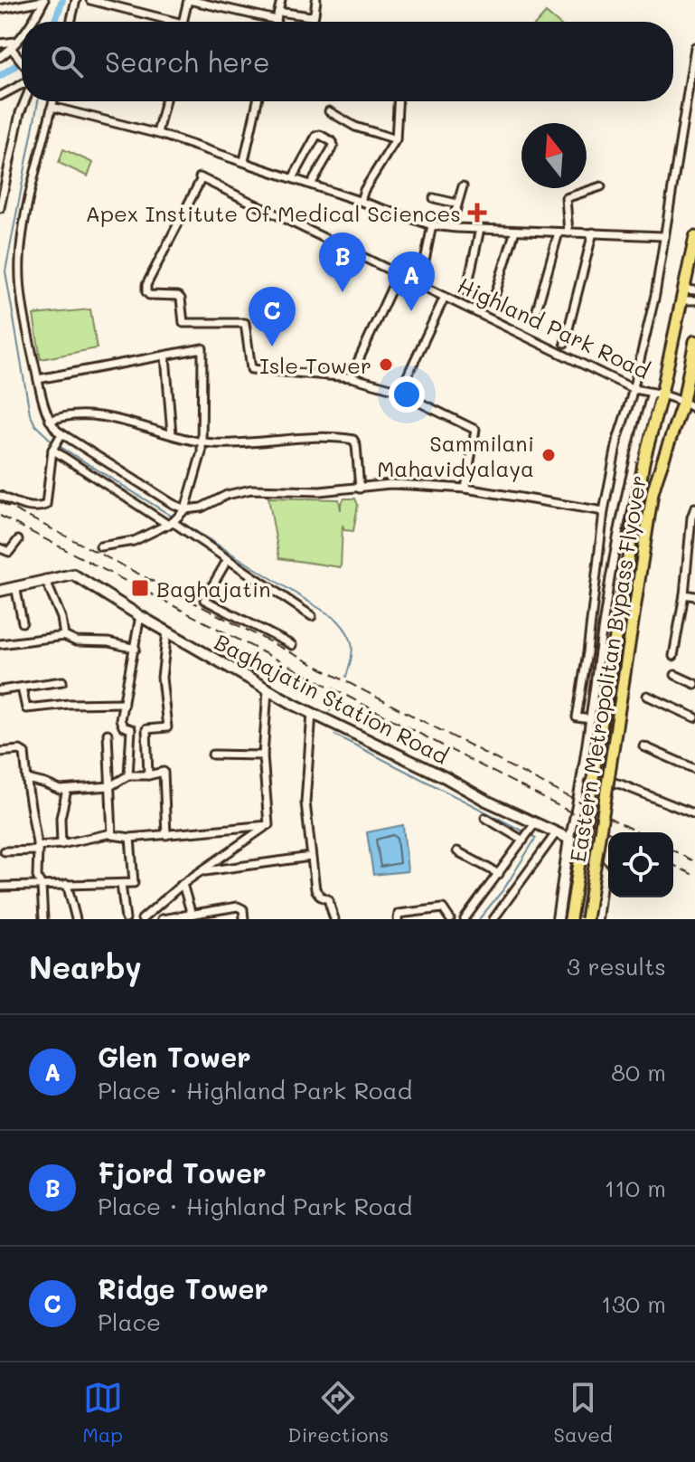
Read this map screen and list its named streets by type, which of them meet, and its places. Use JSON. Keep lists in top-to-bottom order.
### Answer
{
  "streets": {
    "main road": ["Eastern Metropolitan Bypass Flyover"],
    "street": ["Highland Park Road", "Baghajatin Station Road"]
  },
  "crossings": [
    ["Highland Park Road", "Eastern Metropolitan Bypass Flyover"]
  ],
  "places": {
    "health": ["Apex Institute Of Medical Sciences"],
    "other": ["Isle Tower", "Sammilani Mahavidyalaya"],
    "transit": ["Baghajatin"]
  },
  "north": "top",
  "page": {
    "search": "Search here",
    "pins": ["B", "A", "C"],
    "heading": ["Nearby", "3 results"],
    "list": [
      {
        "mark": "A",
        "name": "Glen Tower",
        "note": "Place · Highland Park Road",
        "value": "80 m"
      },
      {
        "mark": "B",
        "name": "Fjord Tower",
        "note": "Place · Highland Park Road",
        "value": "110 m"
      },
      {
        "mark": "C",
        "name": "Ridge Tower",
        "note": "Place",
        "value": "130 m"
      }
    ],
    "nav": ["Map", "Directions", "Saved"]
  }
}
